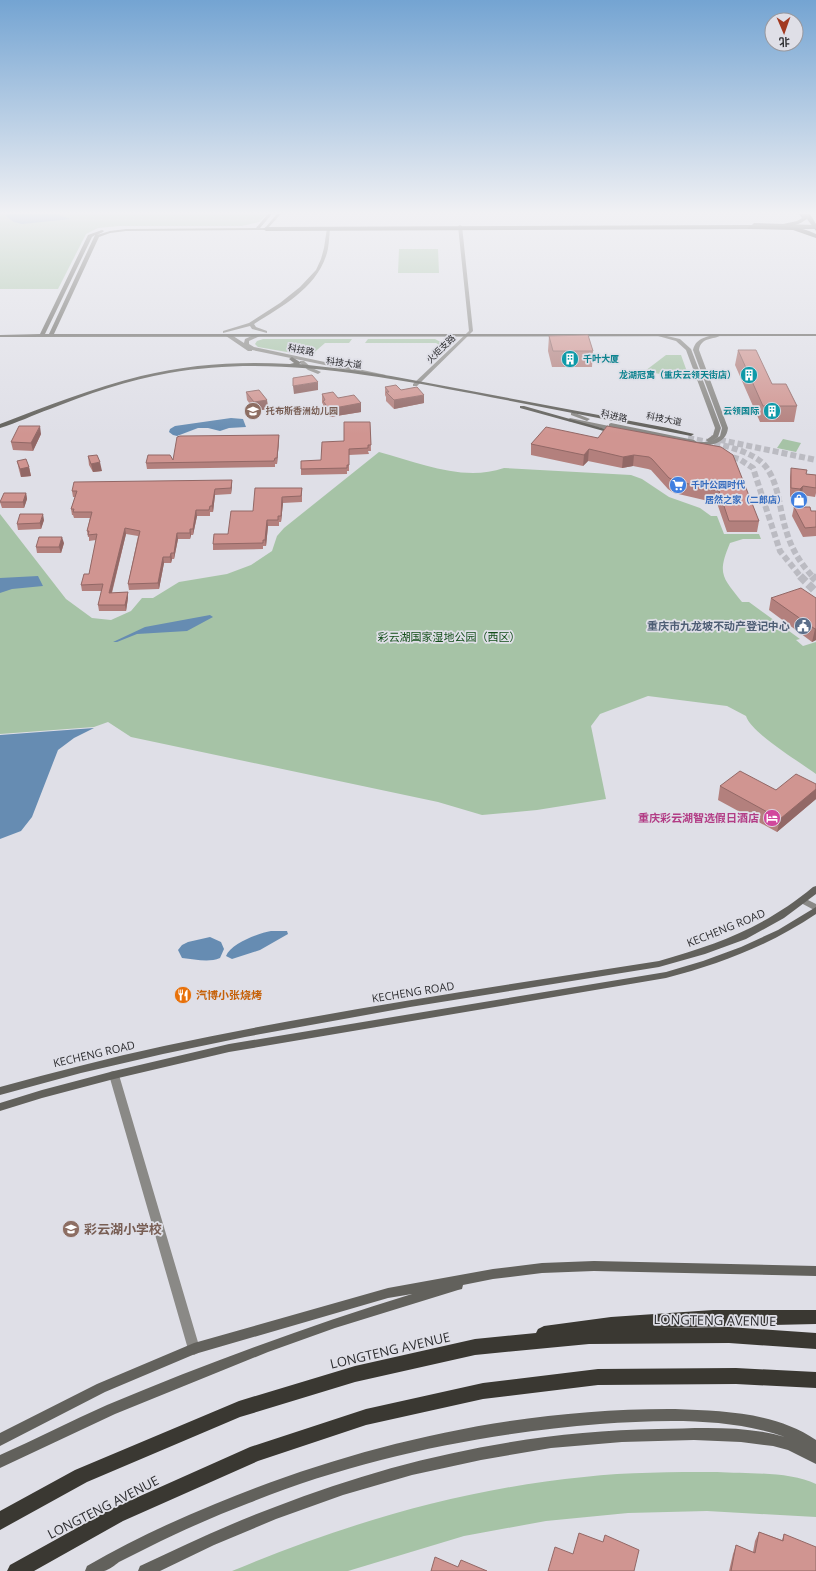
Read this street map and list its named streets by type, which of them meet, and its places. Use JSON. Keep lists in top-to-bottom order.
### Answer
{
  "streets": {
    "highway": ["LONGTENG AVENUE"],
    "main road": ["科技大道", "KECHENG ROAD"],
    "street": ["火炬支路", "科技路", "科进路"]
  },
  "crossings": [
    ["火炬支路", "科技大道"],
    ["科技路", "科技大道"],
    ["科技大道", "科进路"]
  ],
  "parks": ["彩云湖国家湿地公园（西区）"],
  "places": {
    "building": ["千叶大厦", "龙湖冠寓（重庆云领天街店）", "云领国际"],
    "school or university": ["托布斯香洲幼儿园", "彩云湖小学校"],
    "supermarket": ["千叶公园时代"],
    "shop": ["居然之家（二郎店）"],
    "public building": ["重庆市九龙坡不动产登记中心"],
    "hotel": ["重庆彩云湖智选假日酒店"],
    "restaurant": ["汽博小张烧烤"]
  },
  "north": "bottom"
}
